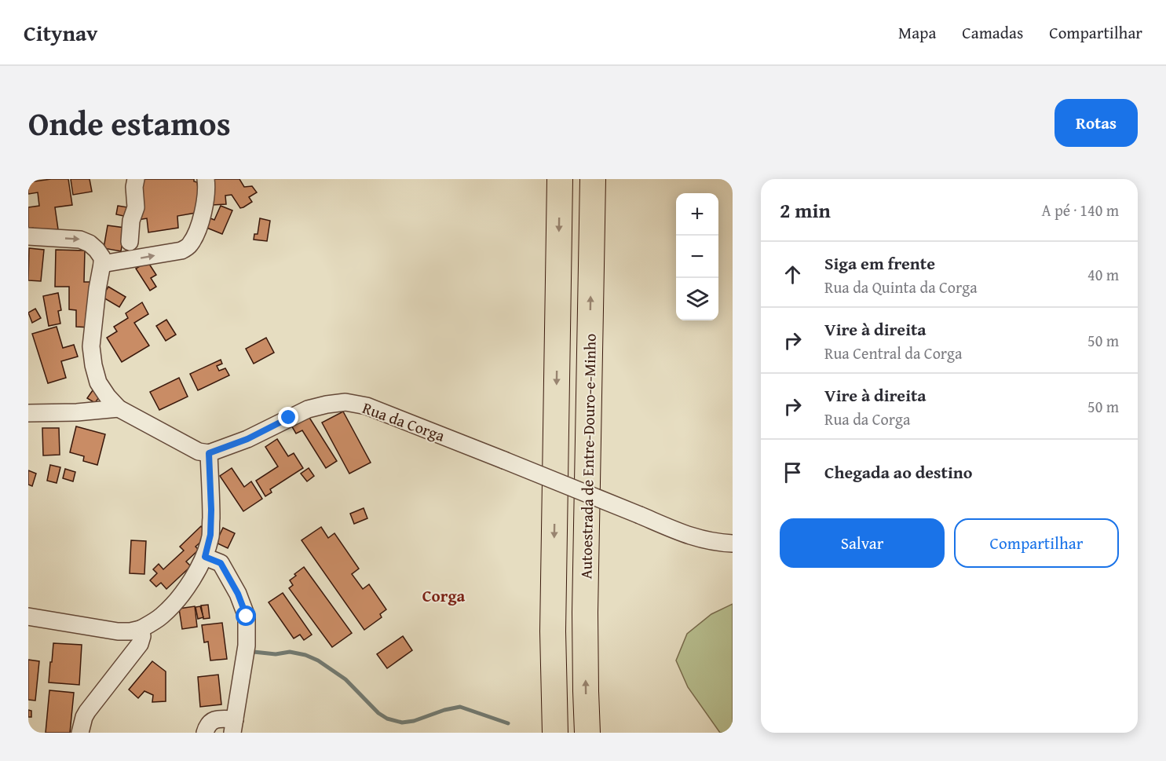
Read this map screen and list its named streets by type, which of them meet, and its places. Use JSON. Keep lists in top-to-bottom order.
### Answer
{
  "streets": {
    "highway": ["Autoestrada de Entre-Douro-e-Minho"],
    "street": ["Rua da Corga"]
  },
  "districts": ["Corga"],
  "page": {
    "header": "Citynav",
    "nav": ["Mapa", "Camadas", "Compartilhar"],
    "title": "Onde estamos",
    "buttons": [
      "Rotas",
      ["Salvar", "Compartilhar"]
    ],
    "heading": ["2 min", "A pé · 140 m"],
    "map_buttons": ["+", "−"],
    "list": [
      ["Siga em frente", "Rua da Quinta da Corga", "40 m"],
      ["Vire à direita", "Rua Central da Corga", "50 m"],
      ["Vire à direita", "Rua da Corga", "50 m"],
      "Chegada ao destino"
    ]
  }
}
